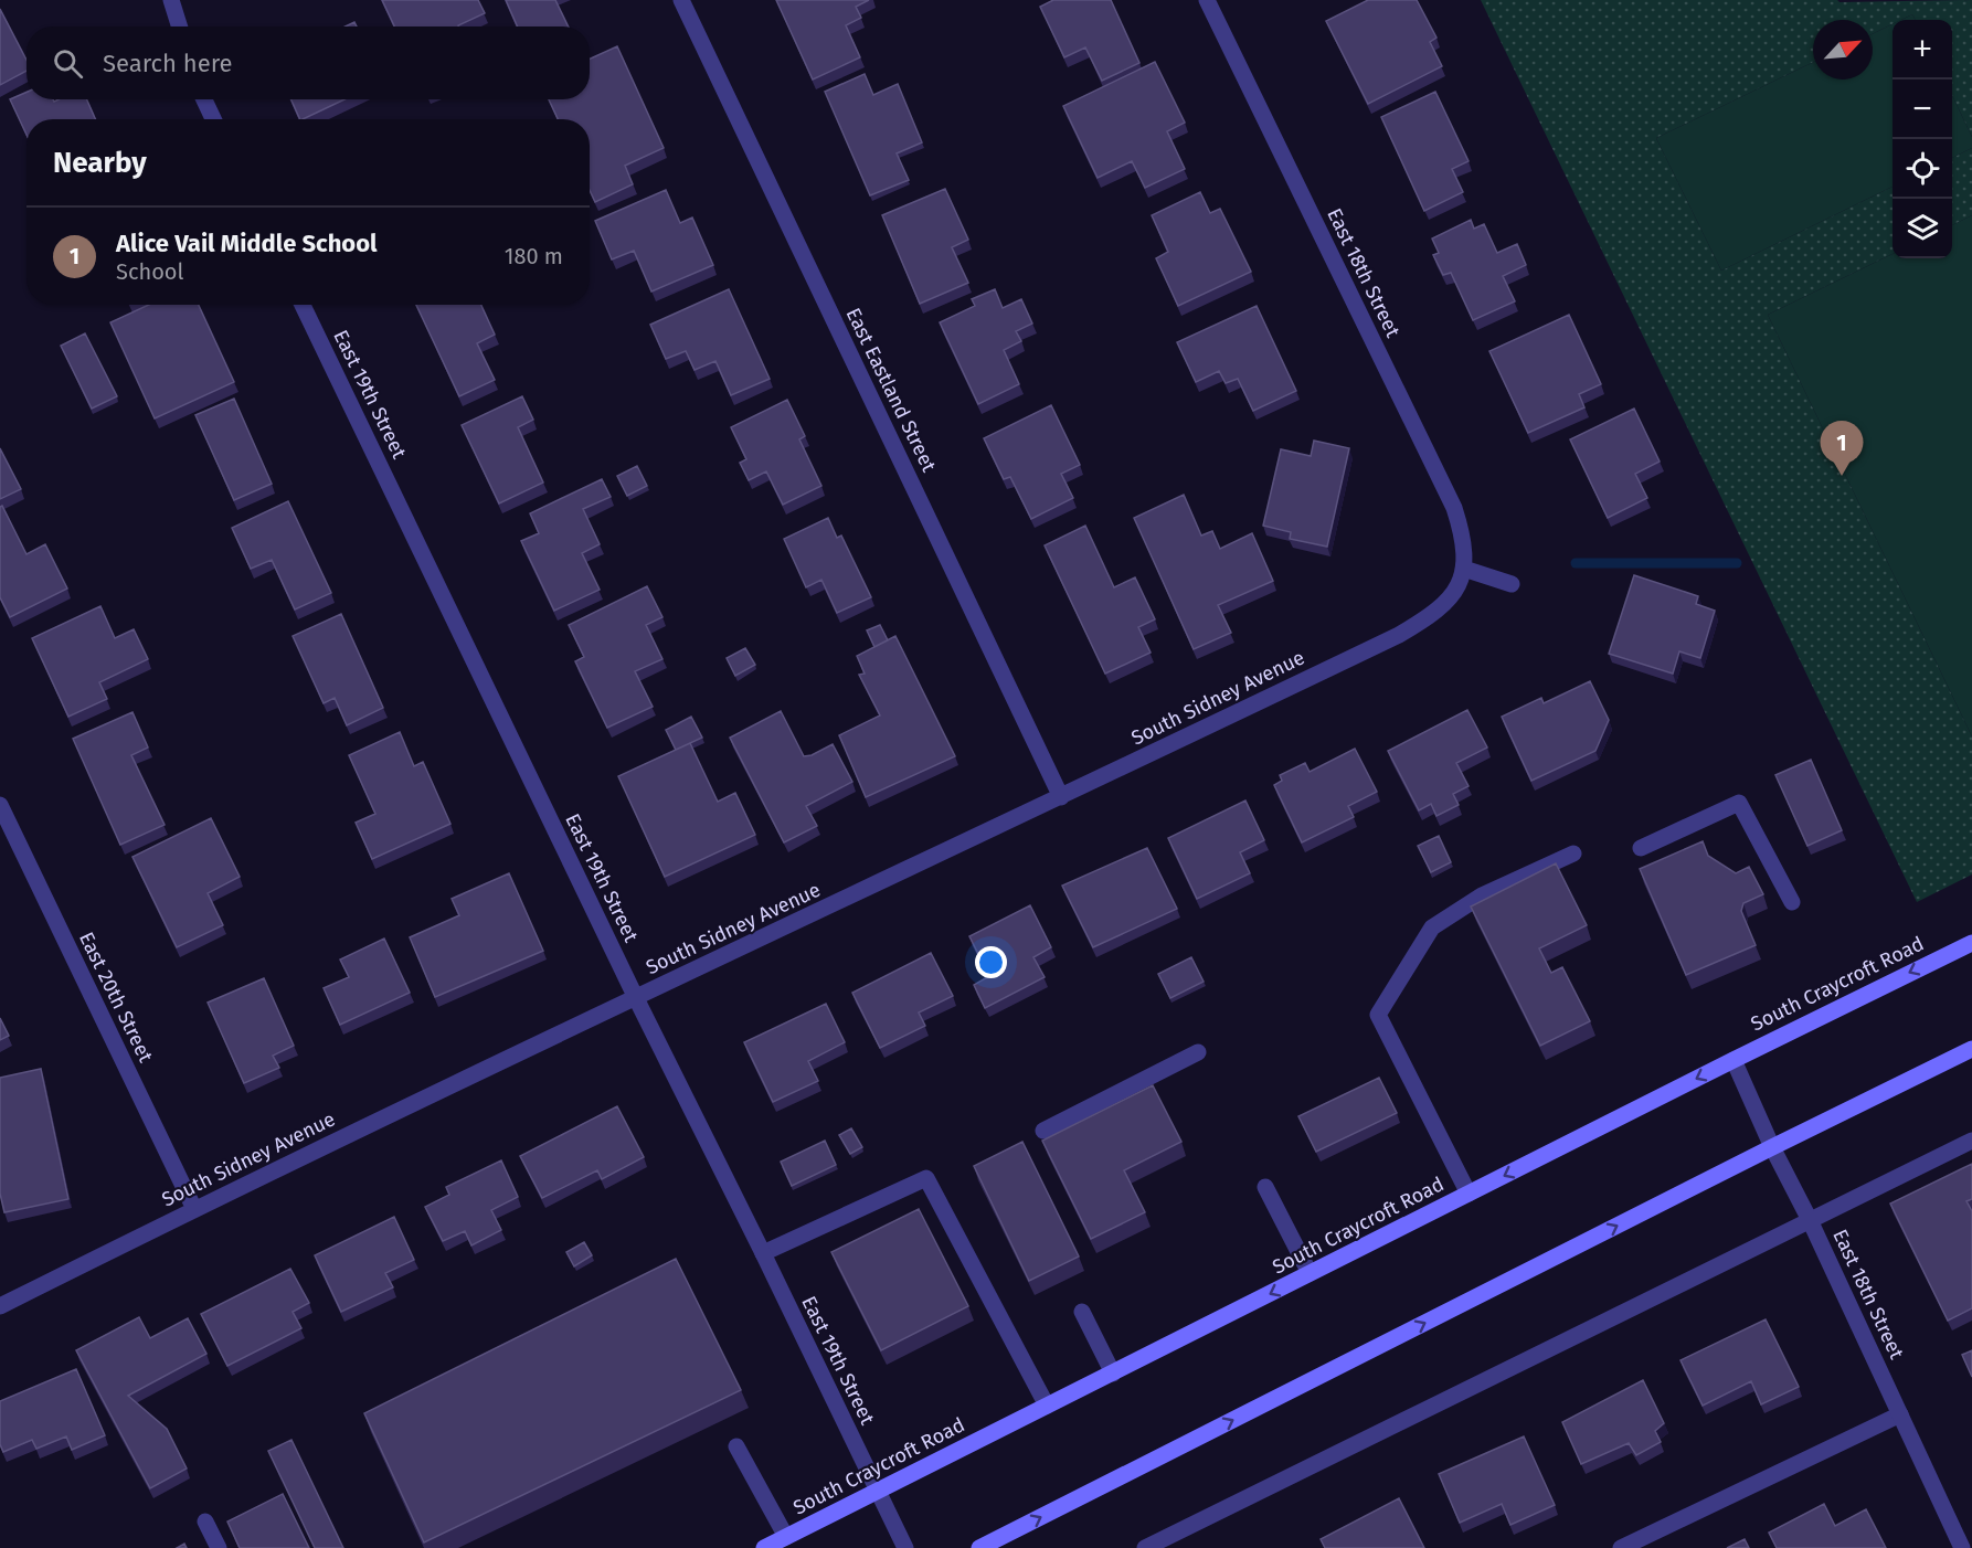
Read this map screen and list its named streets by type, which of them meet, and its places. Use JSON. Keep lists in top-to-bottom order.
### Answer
{
  "streets": {
    "main road": ["South Craycroft Road"],
    "street": [
      "East 18th Street",
      "East Eastland Street",
      "East 19th Street",
      "South Sidney Avenue",
      "East 20th Street"
    ]
  },
  "crossings": [
    ["East 18th Street", "South Sidney Avenue"],
    ["East 18th Street", "South Craycroft Road"],
    ["East Eastland Street", "South Sidney Avenue"],
    ["East 19th Street", "South Sidney Avenue"],
    ["East 19th Street", "South Craycroft Road"],
    ["South Sidney Avenue", "East 20th Street"]
  ],
  "north": "top right",
  "page": {
    "map_buttons": ["+", "−"],
    "search": "Search here",
    "heading": "Nearby",
    "list": [
      {
        "mark": "1",
        "name": "Alice Vail Middle School",
        "note": "School",
        "value": "180 m"
      }
    ],
    "pins": "1"
  }
}
